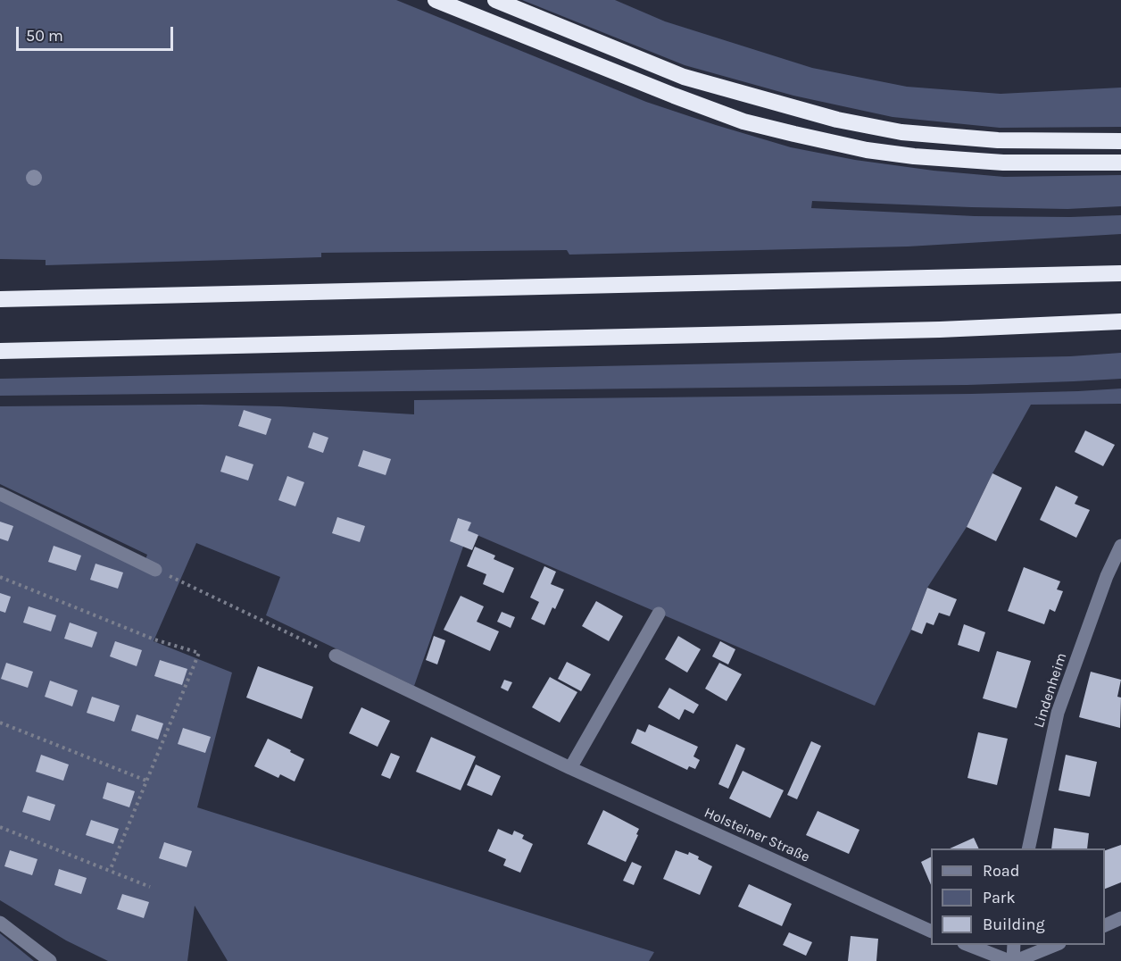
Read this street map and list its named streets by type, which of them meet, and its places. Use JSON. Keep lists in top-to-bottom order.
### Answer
{
  "streets": {
    "street": ["Lindenheim", "Holsteiner Straße"]
  },
  "legend": ["Road", "Park", "Building"],
  "scale_bar": "50 m"
}
